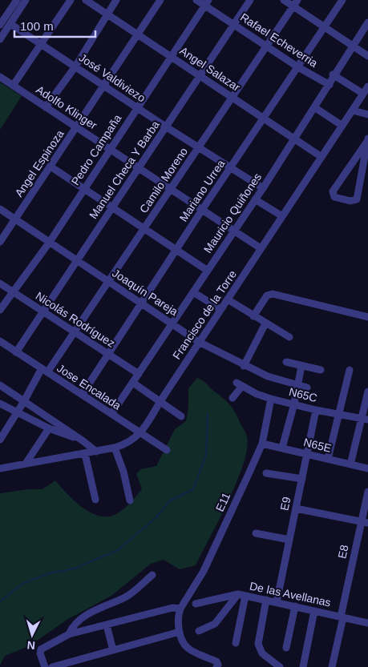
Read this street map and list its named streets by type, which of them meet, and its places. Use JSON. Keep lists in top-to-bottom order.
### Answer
{
  "streets": {
    "street": [
      "Rafael Echeverria",
      "Angel Salazar",
      "José Valdiviezo",
      "Adolfo Klinger",
      "Pedro Campaña",
      "Angel Espinoza",
      "Manuel Checa Y Barba",
      "Camilo Moreno",
      "Mariano Urrea",
      "Mauricio Quiñones",
      "Joaquín Pareja",
      "Francisco de la Torre",
      "Nicolás Rodríguez",
      "Jose Encalada",
      "N65C",
      "N65E",
      "E11",
      "E9",
      "E8",
      "De las Avellanas"
    ]
  },
  "crossings": [
    ["Rafael Echeverria", "Pedro Campaña"],
    ["Rafael Echeverria", "Manuel Checa Y Barba"],
    ["Rafael Echeverria", "Camilo Moreno"],
    ["Rafael Echeverria", "Mariano Urrea"],
    ["Rafael Echeverria", "Mauricio Quiñones"],
    ["Angel Salazar", "Pedro Campaña"],
    ["Angel Salazar", "Angel Espinoza"],
    ["Angel Salazar", "Manuel Checa Y Barba"],
    ["Angel Salazar", "Camilo Moreno"],
    ["Angel Salazar", "Mariano Urrea"],
    ["Angel Salazar", "Mauricio Quiñones"],
    ["Angel Salazar", "Francisco de la Torre"],
    ["José Valdiviezo", "Pedro Campaña"],
    ["José Valdiviezo", "Angel Espinoza"],
    ["José Valdiviezo", "Manuel Checa Y Barba"],
    ["José Valdiviezo", "Camilo Moreno"],
    ["José Valdiviezo", "Mariano Urrea"],
    ["José Valdiviezo", "Mauricio Quiñones"],
    ["Adolfo Klinger", "Pedro Campaña"],
    ["Adolfo Klinger", "Angel Espinoza"],
    ["Adolfo Klinger", "Manuel Checa Y Barba"],
    ["Adolfo Klinger", "Camilo Moreno"],
    ["Adolfo Klinger", "Mariano Urrea"],
    ["Adolfo Klinger", "Mauricio Quiñones"],
    ["Adolfo Klinger", "Francisco de la Torre"],
    ["Pedro Campaña", "Joaquín Pareja"],
    ["Pedro Campaña", "Nicolás Rodríguez"],
    ["Angel Espinoza", "Joaquín Pareja"],
    ["Manuel Checa Y Barba", "Joaquín Pareja"],
    ["Manuel Checa Y Barba", "Nicolás Rodríguez"],
    ["Manuel Checa Y Barba", "Jose Encalada"],
    ["Camilo Moreno", "Joaquín Pareja"],
    ["Camilo Moreno", "Nicolás Rodríguez"],
    ["Camilo Moreno", "Jose Encalada"],
    ["Mariano Urrea", "Joaquín Pareja"],
    ["Mariano Urrea", "Nicolás Rodríguez"],
    ["Mariano Urrea", "Jose Encalada"],
    ["Mauricio Quiñones", "Joaquín Pareja"],
    ["Mauricio Quiñones", "Nicolás Rodríguez"],
    ["Mauricio Quiñones", "Jose Encalada"],
    ["Joaquín Pareja", "Francisco de la Torre"],
    ["Francisco de la Torre", "Jose Encalada"],
    ["N65C", "E11"],
    ["N65C", "E9"],
    ["N65E", "E11"],
    ["N65E", "E9"],
    ["E9", "De las Avellanas"],
    ["E8", "De las Avellanas"]
  ],
  "scale_bar": "100 m",
  "north": "bottom"
}
